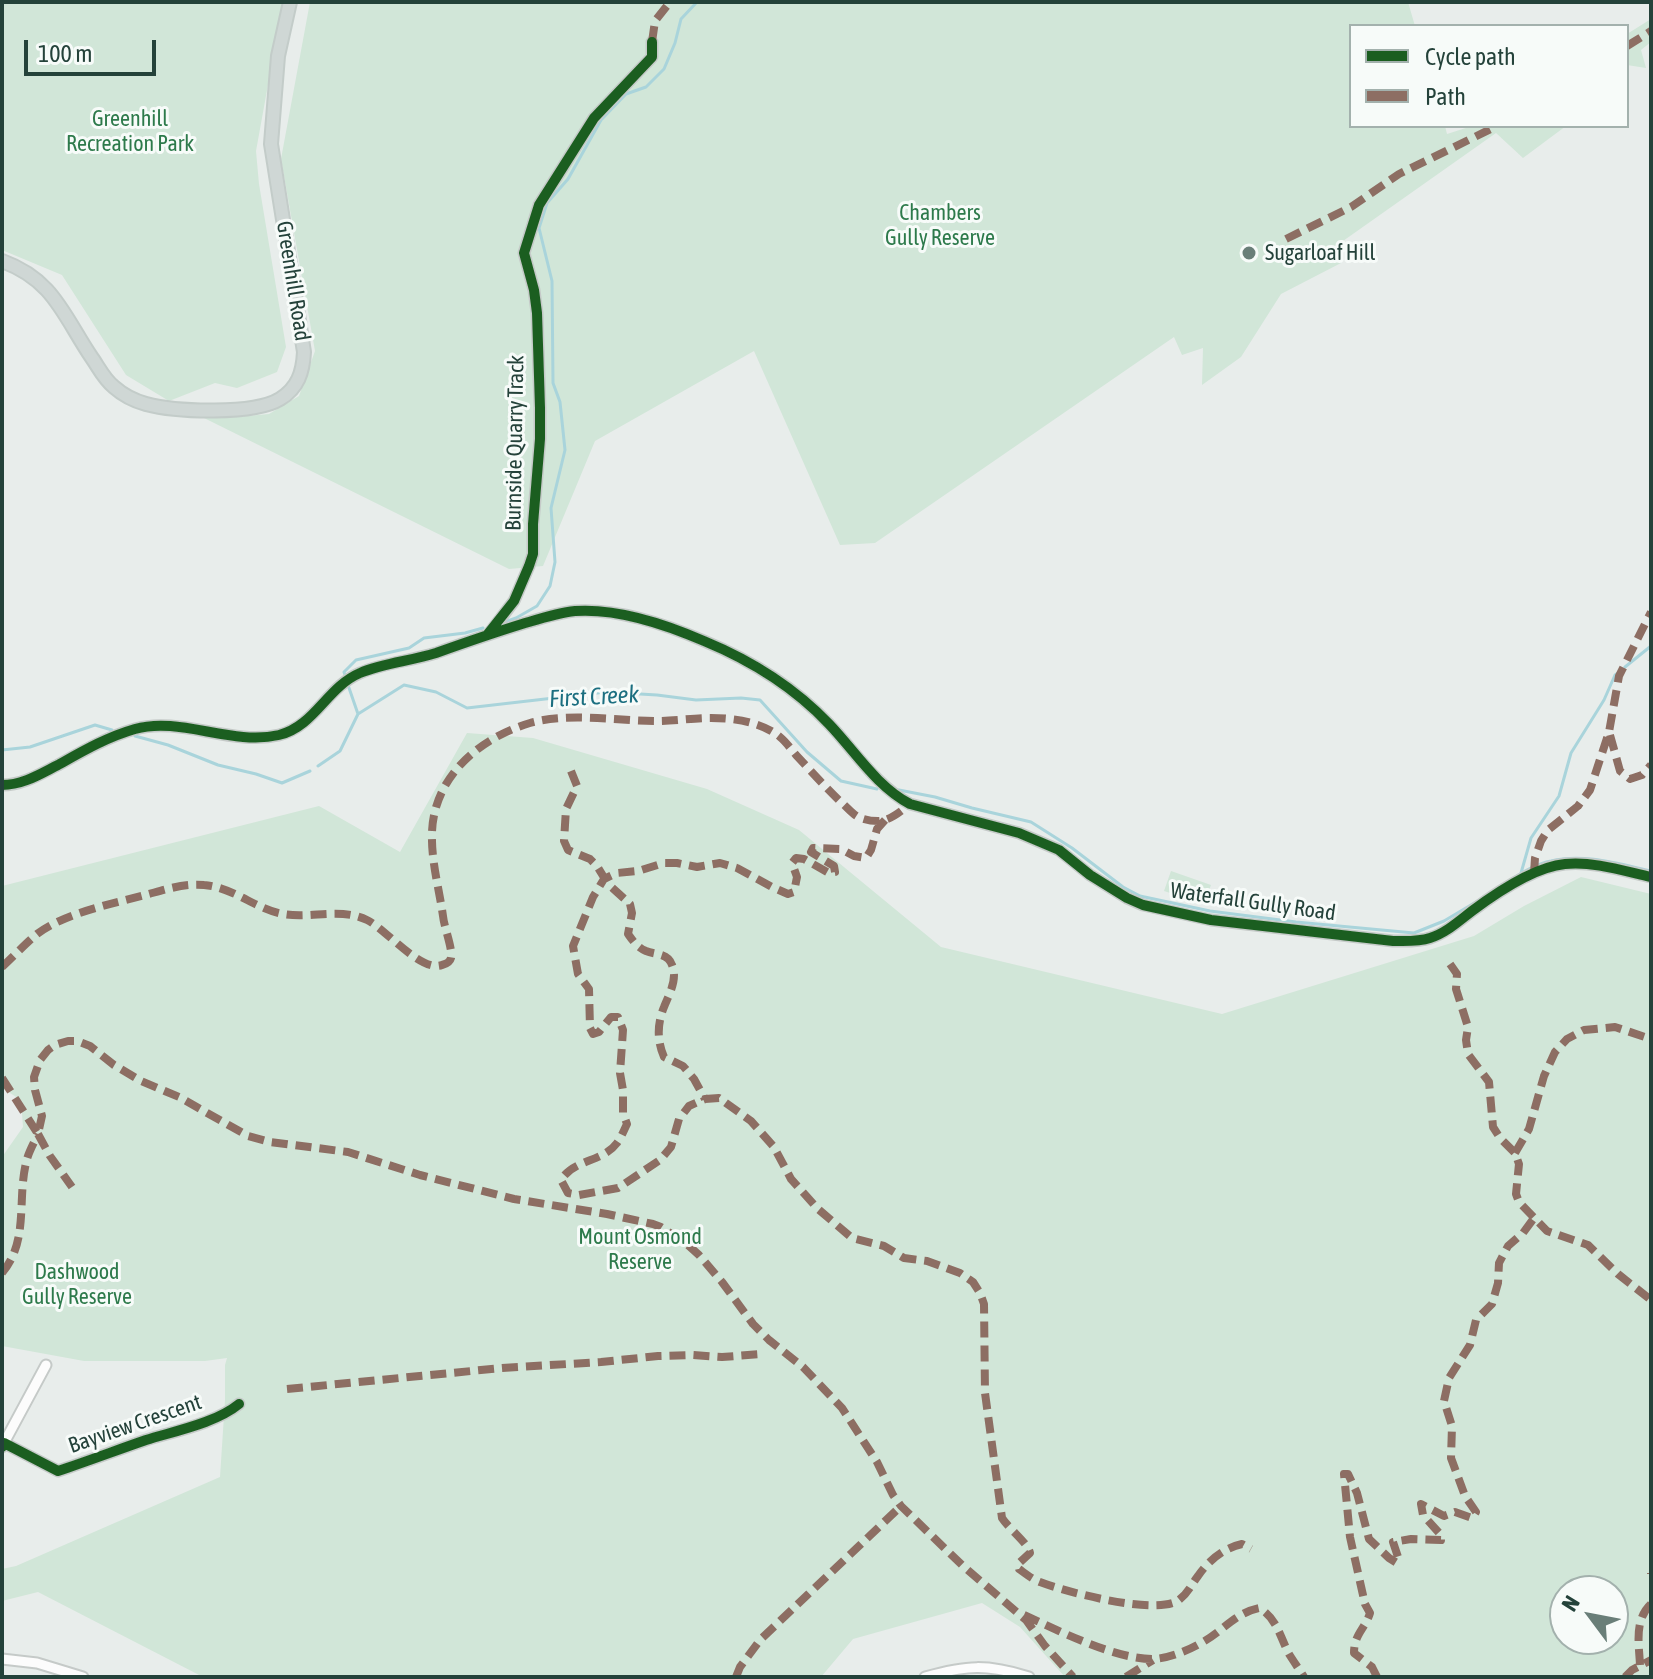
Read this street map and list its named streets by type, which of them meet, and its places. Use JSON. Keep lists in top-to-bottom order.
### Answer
{
  "streets": {
    "main road": ["Greenhill Road"],
    "street": ["Burnside Quarry Track", "Waterfall Gully Road", "Bayview Crescent"]
  },
  "crossings": [
    ["Burnside Quarry Track", "Waterfall Gully Road"]
  ],
  "water": ["First Creek"],
  "parks": [
    "Greenhill Recreation Park",
    "Chambers Gully Reserve",
    "Mount Osmond Reserve",
    "Dashwood Gully Reserve"
  ],
  "places": ["Sugarloaf Hill"],
  "legend": ["Cycle path", "Path"],
  "scale_bar": "100 m",
  "north": "top left"
}
